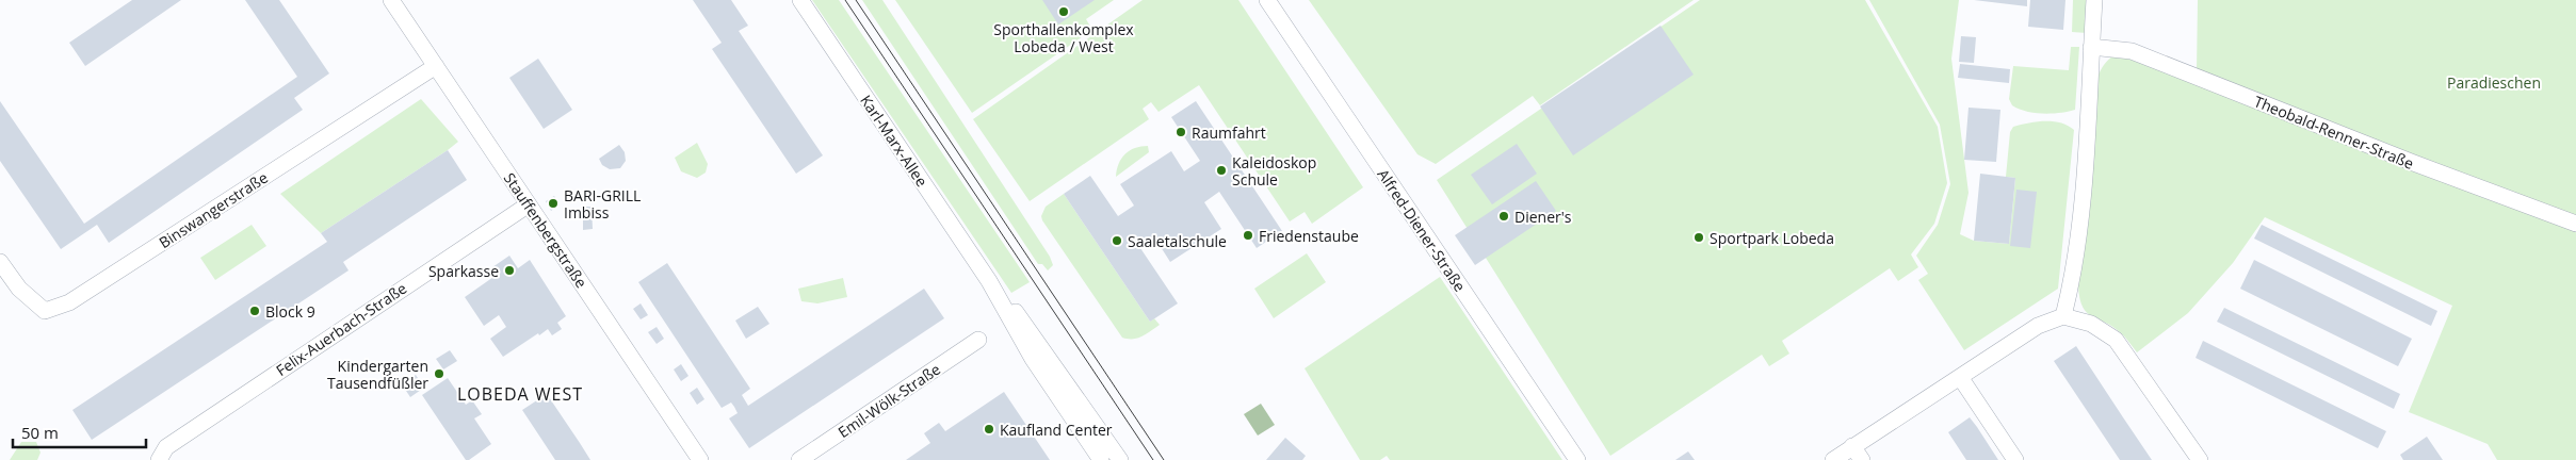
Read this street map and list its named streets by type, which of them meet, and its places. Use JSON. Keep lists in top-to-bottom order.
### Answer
{
  "streets": {
    "street": [
      "Theobald-Renner-Straße",
      "Karl-Marx-Allee",
      "Binswangerstraße",
      "Stauffenbergstraße",
      "Alfred-Diener-Straße",
      "Felix-Auerbach-Straße",
      "Emil-Wölk-Straße"
    ]
  },
  "crossings": [
    ["Binswangerstraße", "Stauffenbergstraße"],
    ["Stauffenbergstraße", "Felix-Auerbach-Straße"]
  ],
  "districts": ["LOBEDA WEST"],
  "parks": ["Paradieschen"],
  "places": [
    "Sporthallenkomplex Lobeda / West",
    "Raumfahrt",
    "Kaleidoskop Schule",
    "BARI-GRILL Imbiss",
    "Diener's",
    "Friedenstaube",
    "Sportpark Lobeda",
    "Saaletalschule",
    "Sparkasse",
    "Block 9",
    "Kindergarten Tausendfüßler",
    "Kaufland Center"
  ],
  "scale_bar": "50 m"
}
